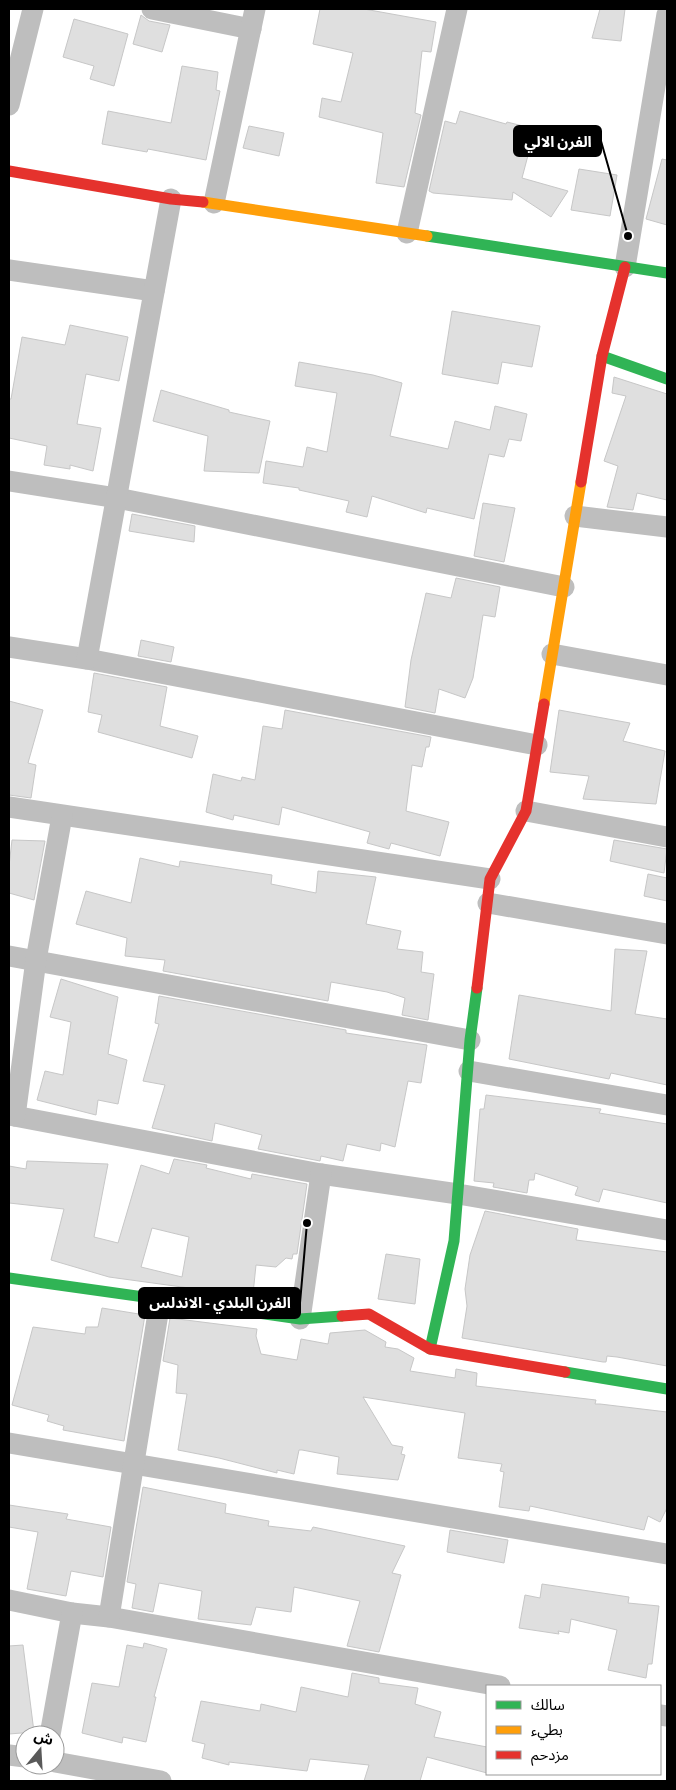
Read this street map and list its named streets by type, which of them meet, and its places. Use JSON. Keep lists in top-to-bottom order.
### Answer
{
  "places": ["الفرن الالي", "الفرن البلدي - الاندلس"],
  "legend": ["سالك", "بطيء", "مزدحم"],
  "north": "top"
}
